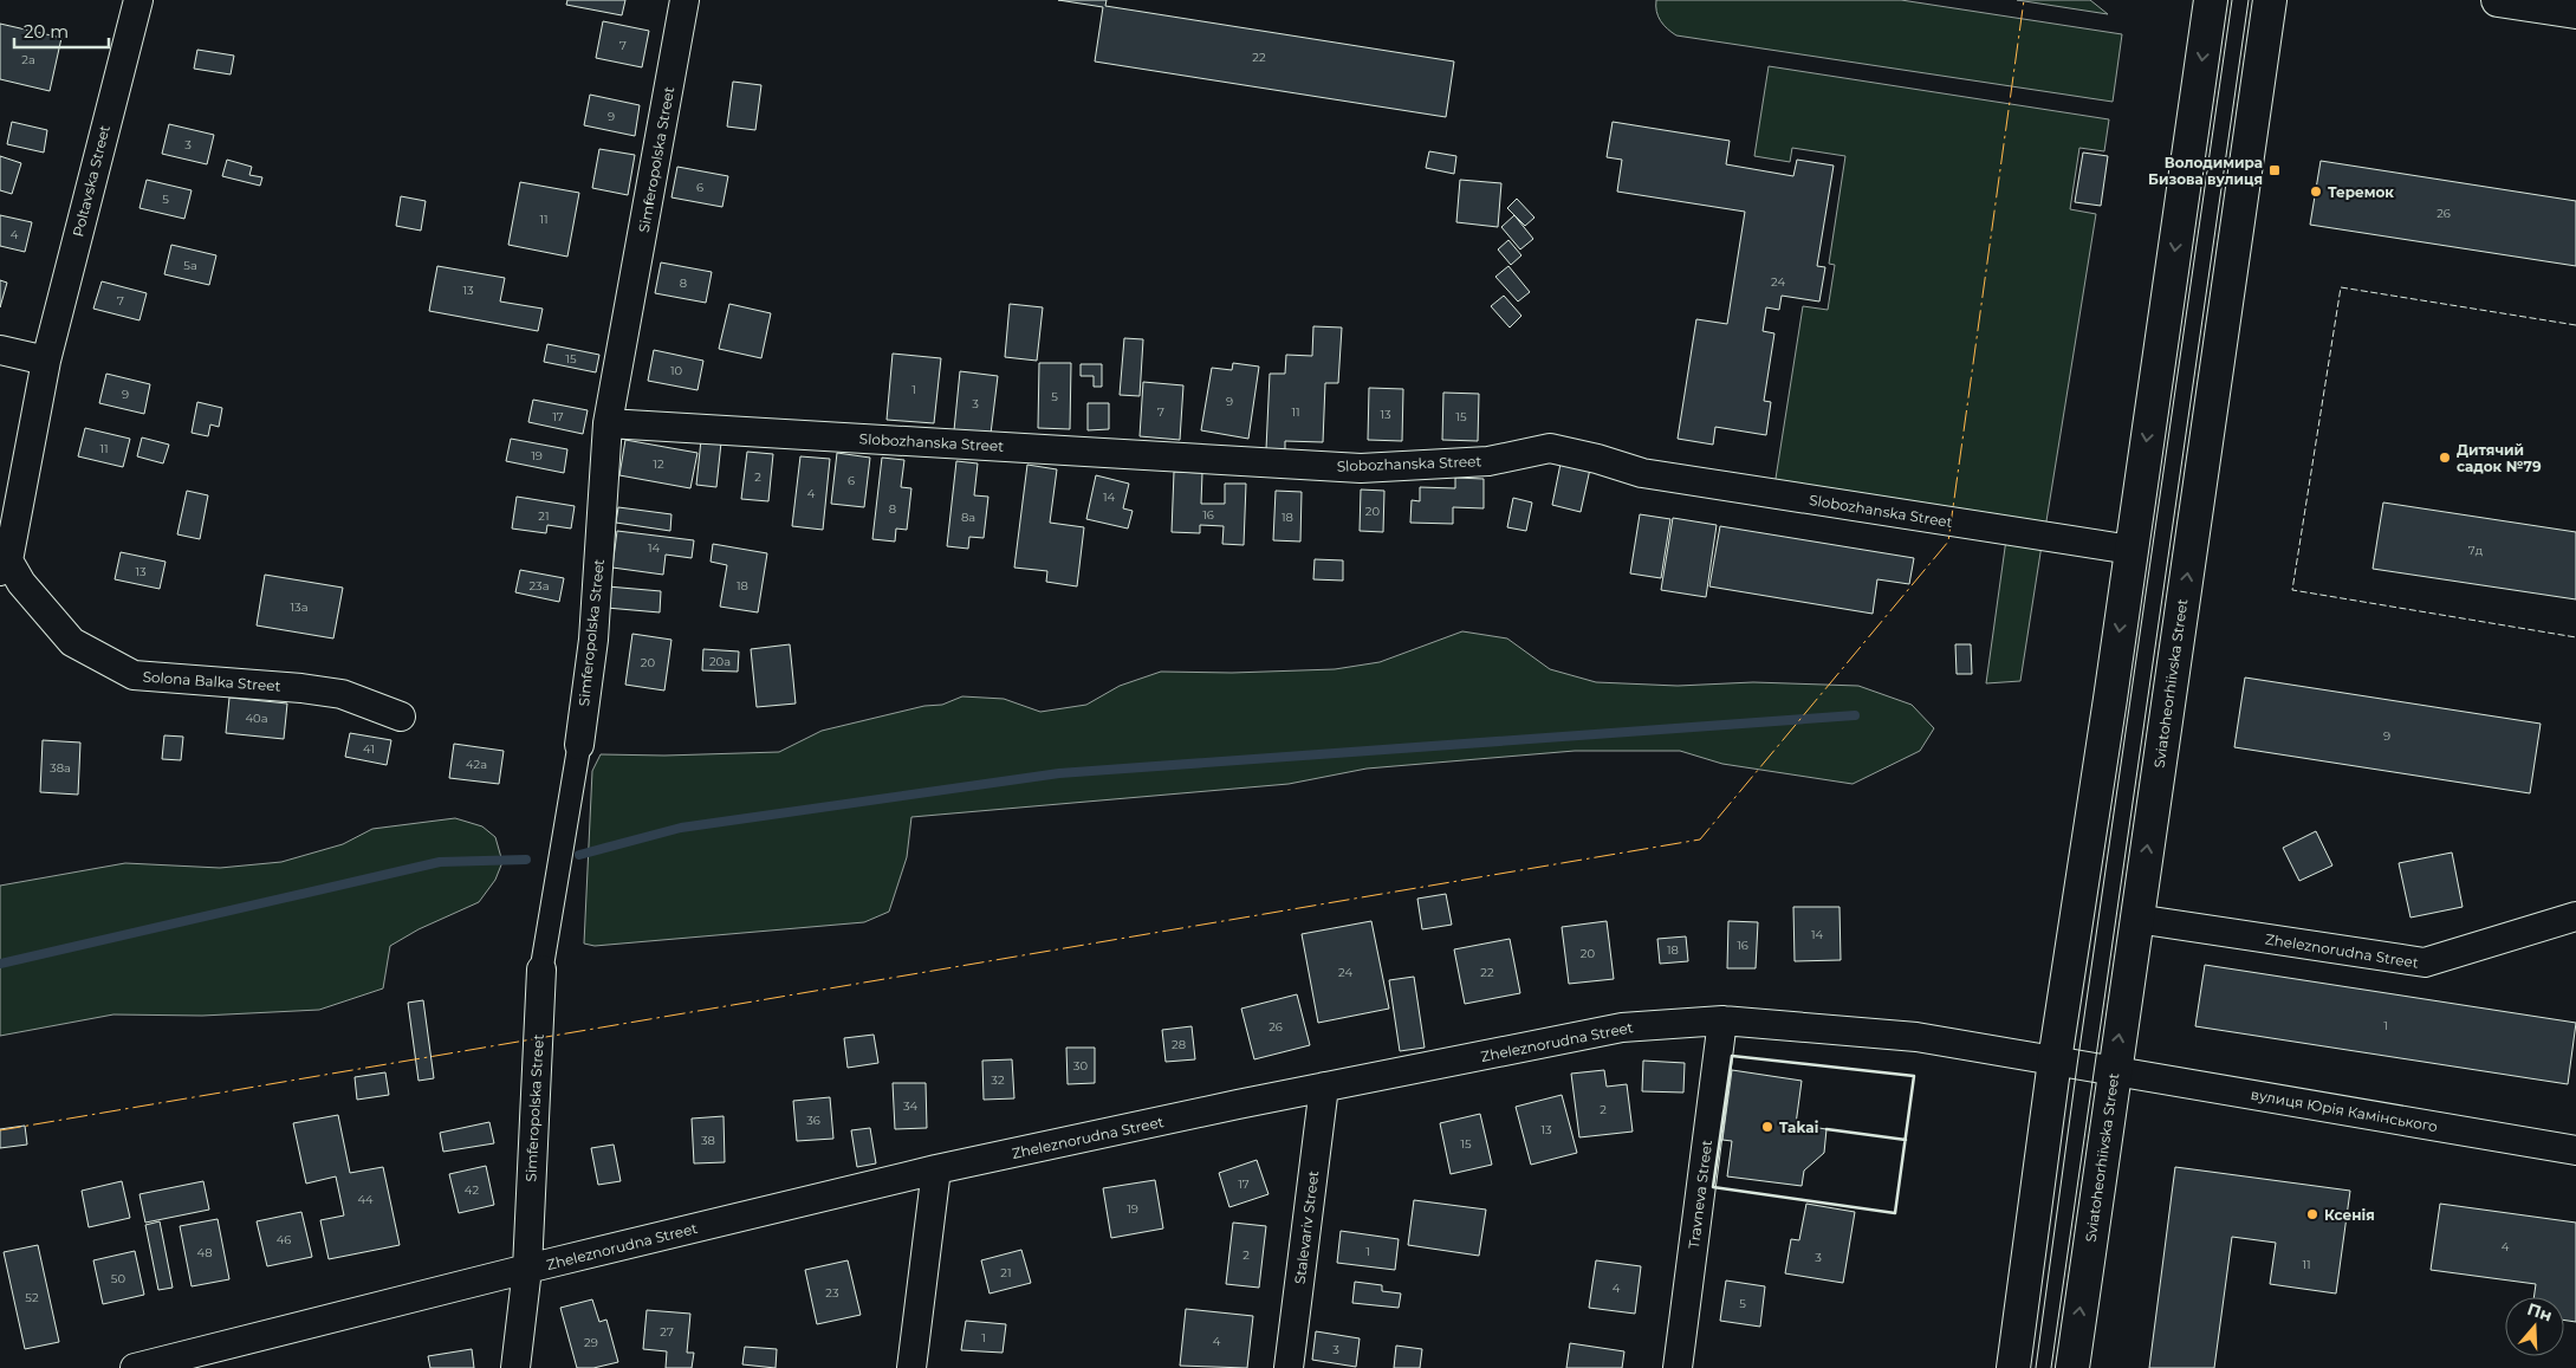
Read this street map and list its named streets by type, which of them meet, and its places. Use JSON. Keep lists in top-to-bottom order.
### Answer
{
  "streets": {
    "main road": ["Sviatoheorhiivska Street"],
    "street": [
      "Simferopolska Street",
      "Poltavska Street",
      "Slobozhanska Street",
      "Solona Balka Street",
      "Zheleznorudna Street",
      "вулиця Юрія Камінського",
      "Travneva Street",
      "Stalevariv Street"
    ]
  },
  "crossings": [
    ["Simferopolska Street", "Slobozhanska Street"],
    ["Simferopolska Street", "Zheleznorudna Street"],
    ["Poltavska Street", "Solona Balka Street"],
    ["Sviatoheorhiivska Street", "Zheleznorudna Street"],
    ["Sviatoheorhiivska Street", "вулиця Юрія Камінського"],
    ["Zheleznorudna Street", "вулиця Юрія Камінського"],
    ["Zheleznorudna Street", "Travneva Street"],
    ["Zheleznorudna Street", "Stalevariv Street"]
  ],
  "places": {
    "transit": ["Володимира Бизова вулиця"],
    "other": [
      "Теремок",
      "Дитячий садок №79",
      "Takai",
      "Ксенія"
    ]
  },
  "house_numbers": [
    "7",
    "22",
    "2а",
    "9",
    "3",
    "6",
    "5",
    "26",
    "11",
    "4",
    "5а",
    "24",
    "8",
    "13",
    "7",
    "15",
    "10",
    "1",
    "9",
    "5",
    "9",
    "3",
    "7",
    "11",
    "13",
    "17",
    "15",
    "11",
    "19",
    "12",
    "2",
    "6",
    "4",
    "14",
    "8",
    "20",
    "16",
    "21",
    "8а",
    "18",
    "14",
    "7д",
    "13",
    "23а",
    "18",
    "13а",
    "20а",
    "20",
    "40а",
    "9",
    "41",
    "42а",
    "38а",
    "14",
    "16",
    "18",
    "20",
    "24",
    "22",
    "1",
    "26",
    "28",
    "30",
    "32",
    "34",
    "2",
    "36",
    "13",
    "38",
    "15",
    "17",
    "42",
    "44",
    "19",
    "46",
    "4",
    "1",
    "48",
    "2",
    "3",
    "11",
    "21",
    "50",
    "4",
    "23",
    "52",
    "5",
    "27",
    "1",
    "4",
    "29",
    "3"
  ],
  "scale_bar": "20 m",
  "north": "top"
}
